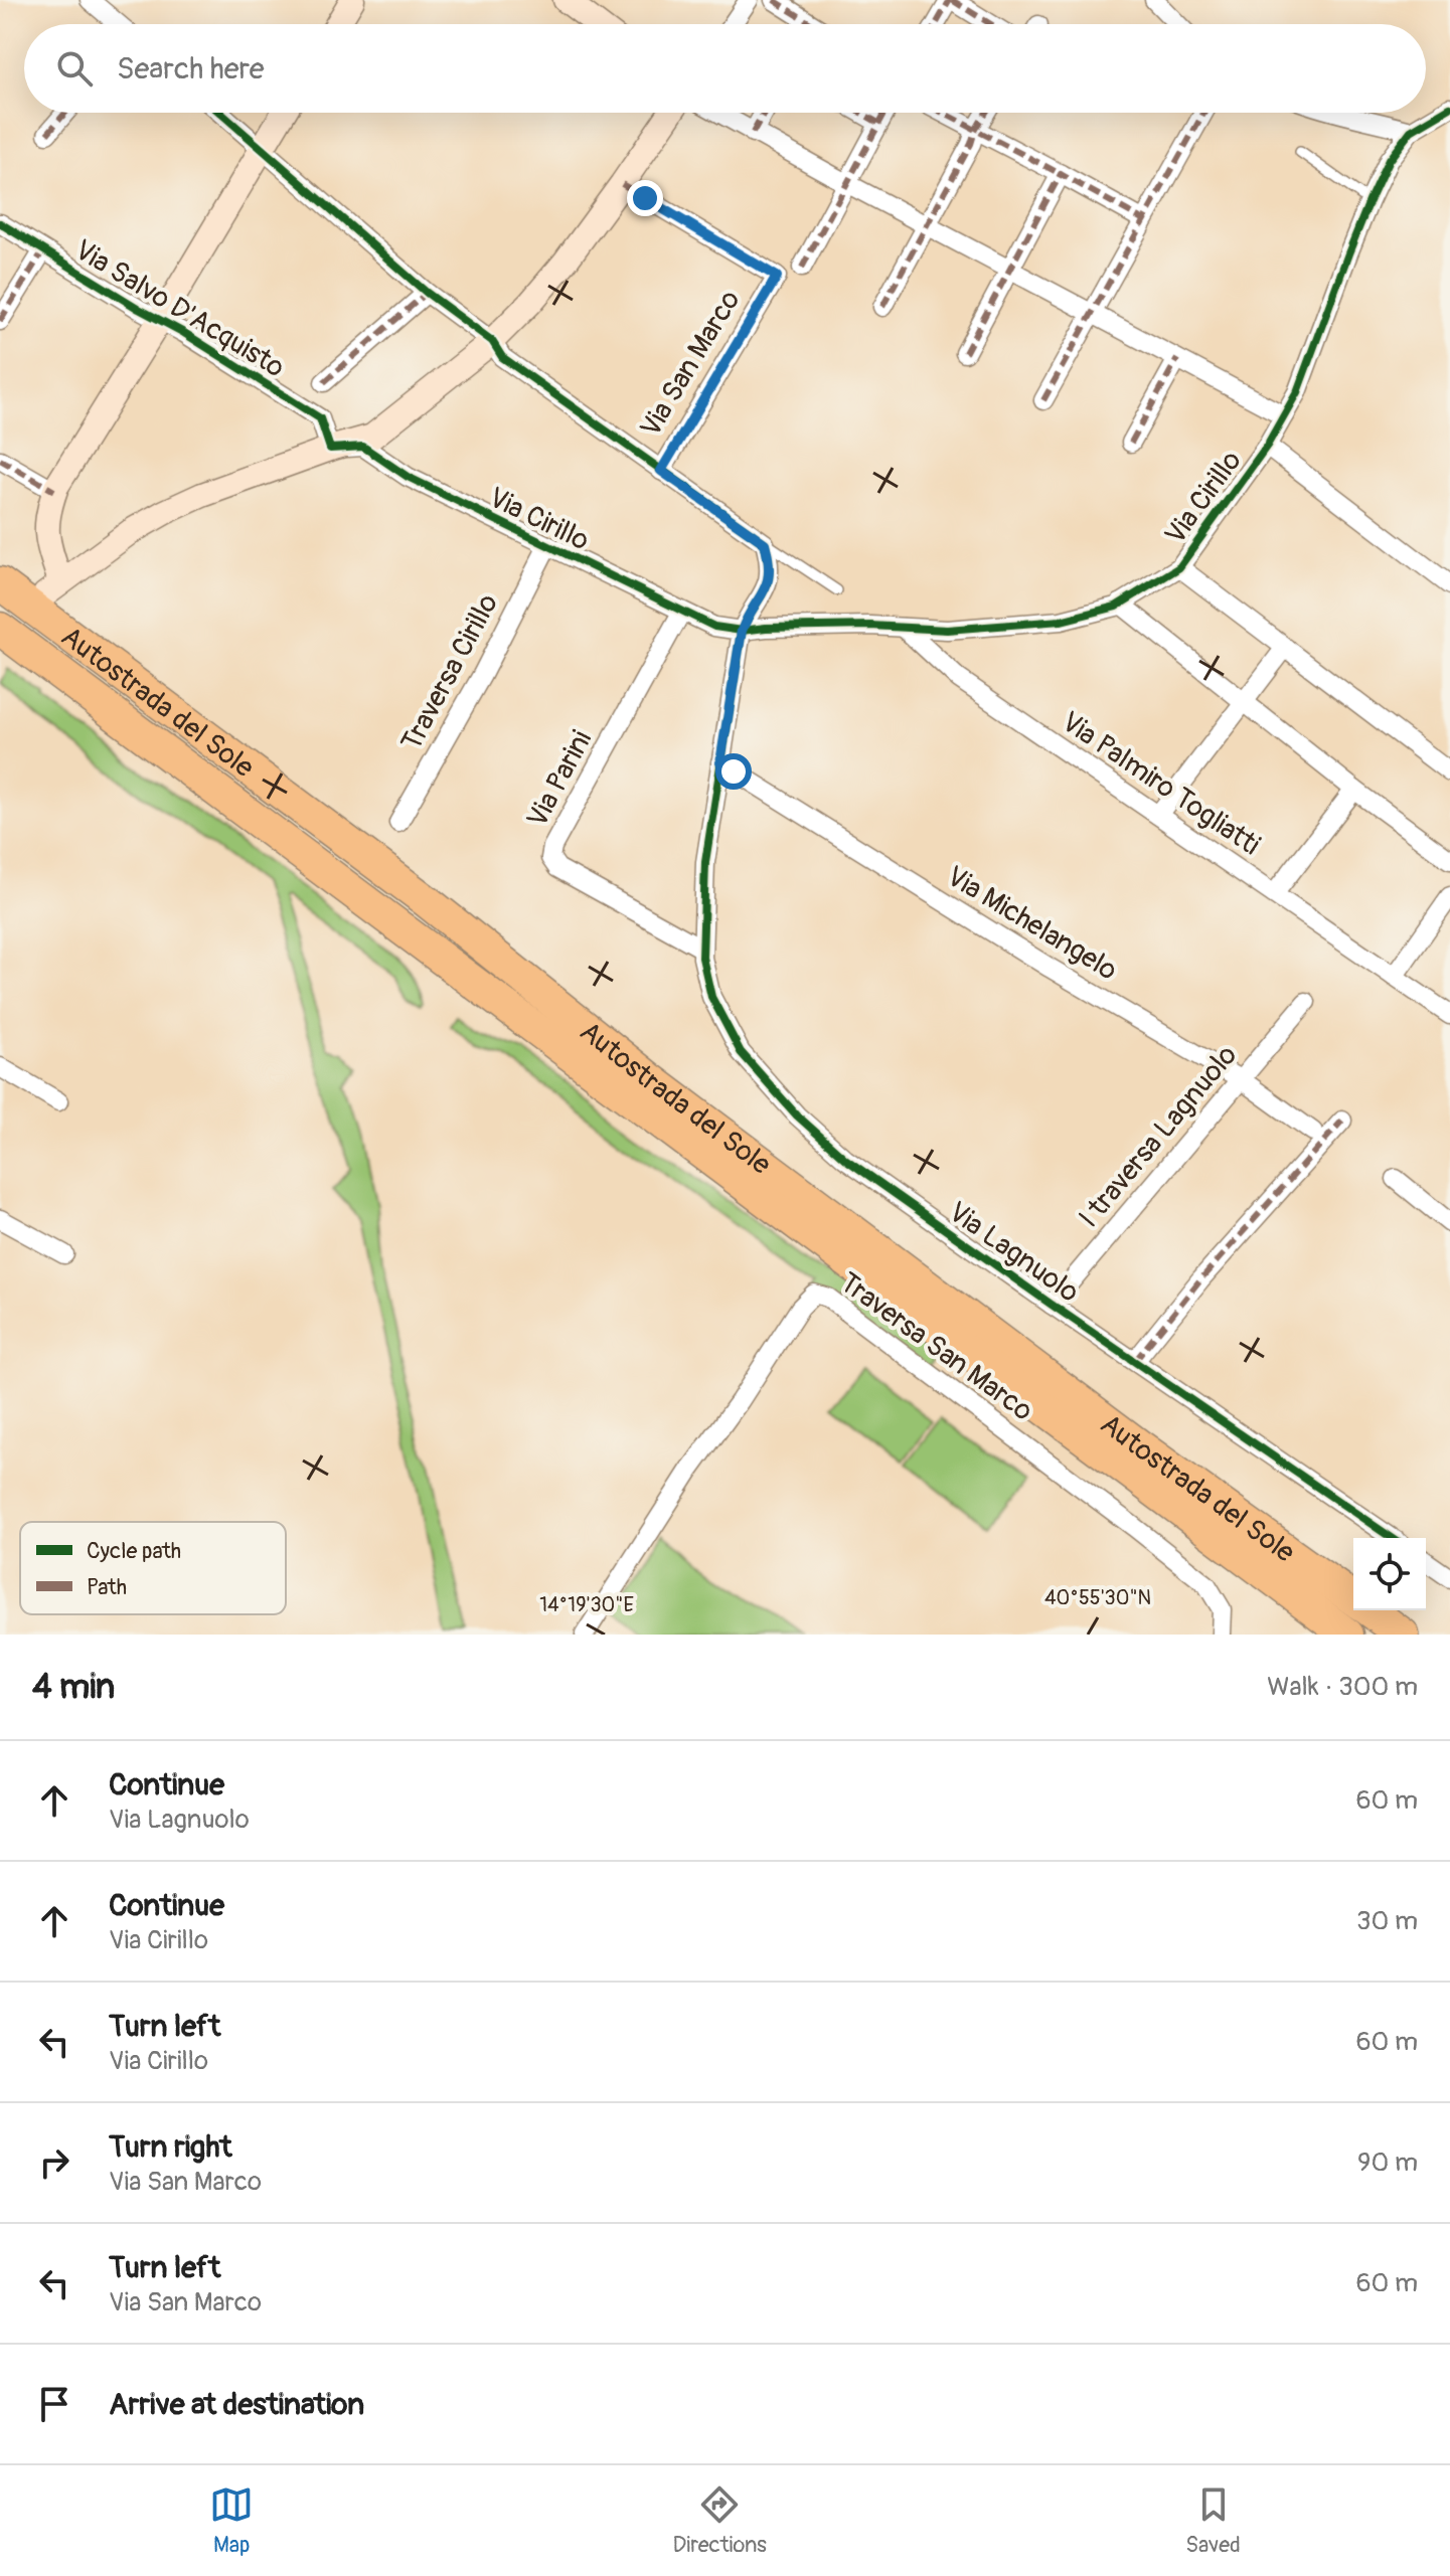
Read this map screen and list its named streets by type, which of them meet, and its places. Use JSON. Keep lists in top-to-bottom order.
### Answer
{
  "streets": {
    "highway": ["Autostrada del Sole"],
    "street": [
      "Via Salvo D'Acquisto",
      "Via San Marco",
      "Via Cirillo",
      "Traversa Cirillo",
      "Via Parini",
      "Via Palmiro Togliatti",
      "Via Michelangelo",
      "I traversa Lagnuolo",
      "Via Lagnuolo",
      "Traversa San Marco"
    ]
  },
  "crossings": [
    ["Via Salvo D'Acquisto", "Via Cirillo"],
    ["Via Cirillo", "Traversa Cirillo"],
    ["Via Cirillo", "Via Parini"],
    ["Via Cirillo", "Via Palmiro Togliatti"],
    ["Via Cirillo", "Via Lagnuolo"],
    ["Via Parini", "Via Lagnuolo"],
    ["Via Michelangelo", "I traversa Lagnuolo"],
    ["Via Michelangelo", "Via Lagnuolo"],
    ["I traversa Lagnuolo", "Via Lagnuolo"]
  ],
  "legend": ["Cycle path", "Path"],
  "page": {
    "search": "Search here",
    "heading": ["4 min", "Walk · 300 m"],
    "list": [
      ["Continue", "Via Lagnuolo", "60 m"],
      ["Continue", "Via Cirillo", "30 m"],
      ["Turn left", "Via Cirillo", "60 m"],
      ["Turn right", "Via San Marco", "90 m"],
      ["Turn left", "Via San Marco", "60 m"],
      "Arrive at destination"
    ],
    "nav": ["Map", "Directions", "Saved"]
  },
  "coordinates": ["40°55'30\"N", "14°19'30\"E"]
}
